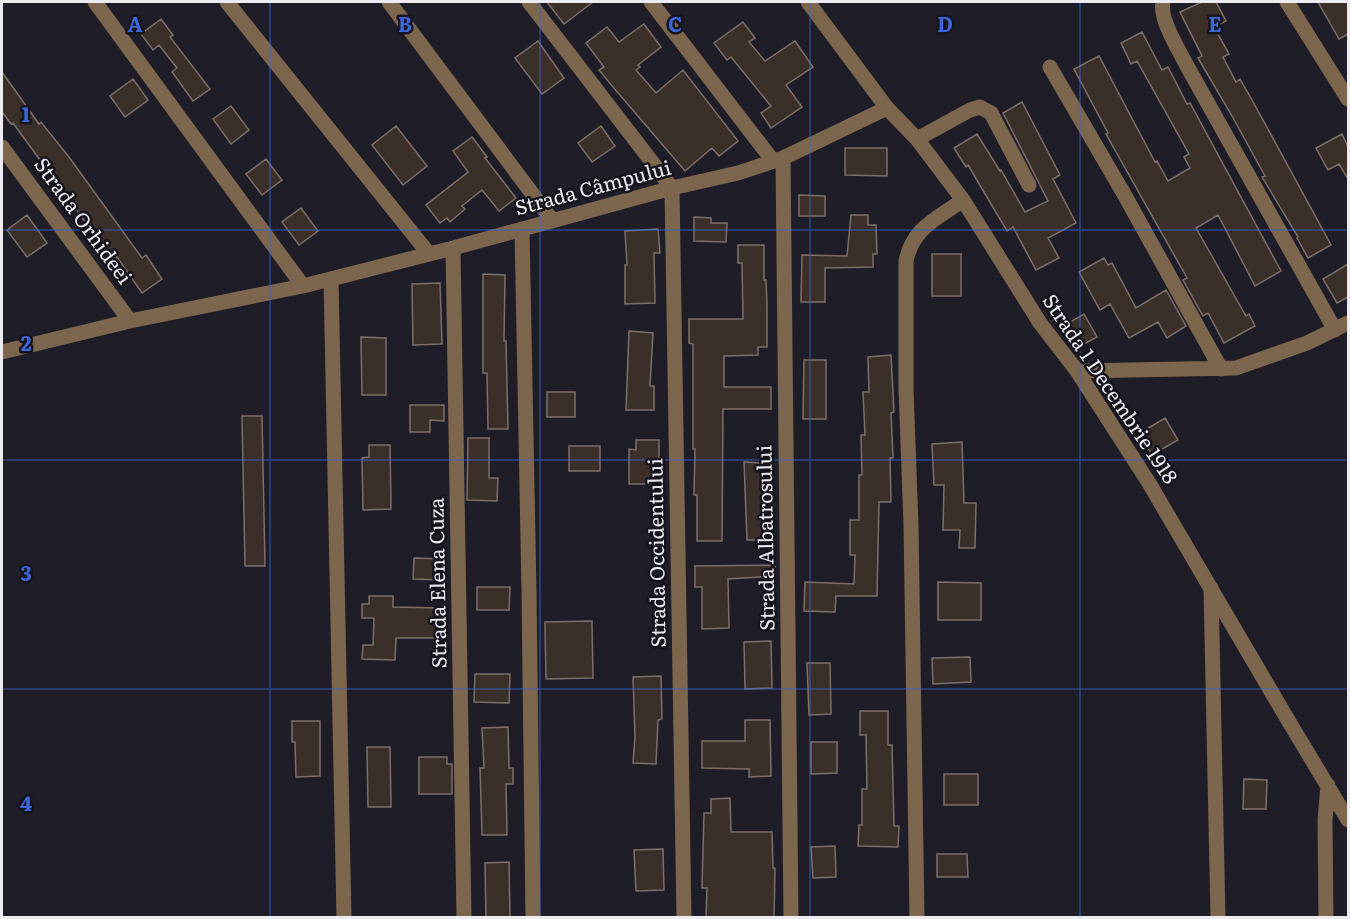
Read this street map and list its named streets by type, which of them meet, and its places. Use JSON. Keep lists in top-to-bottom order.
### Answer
{
  "streets": {
    "street": [
      "Strada Câmpului",
      "Strada Orhideei",
      "Strada 1 Decembrie 1918",
      "Strada Albatrosului",
      "Strada Occidentului",
      "Strada Elena Cuza"
    ]
  },
  "crossings": [
    ["Strada Câmpului", "Strada Orhideei"],
    ["Strada Câmpului", "Strada 1 Decembrie 1918"],
    ["Strada Câmpului", "Strada Albatrosului"],
    ["Strada Câmpului", "Strada Occidentului"],
    ["Strada Câmpului", "Strada Elena Cuza"]
  ],
  "grid": {
    "columns": [
      "A",
      "B",
      "C",
      "D",
      "E"
    ],
    "rows": [
      "1",
      "2",
      "3",
      "4"
    ]
  }
}
